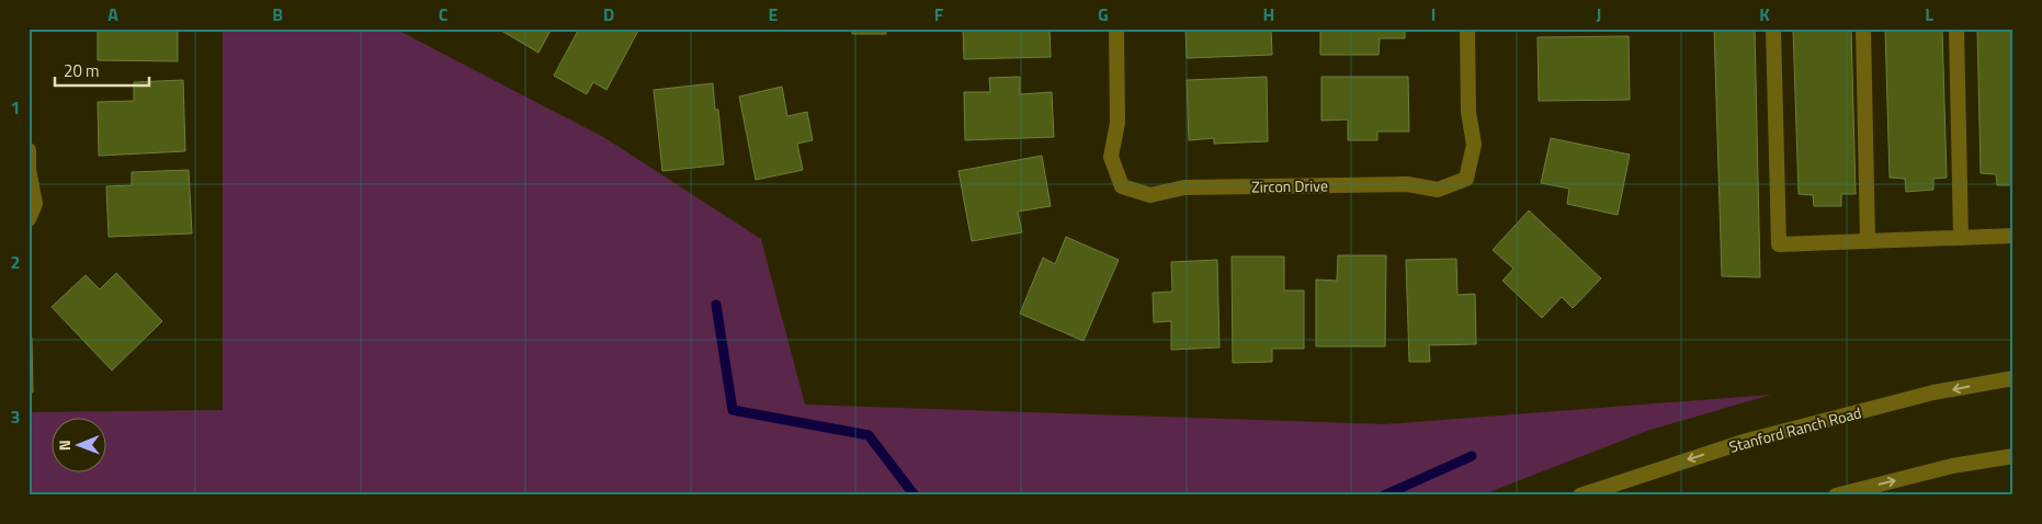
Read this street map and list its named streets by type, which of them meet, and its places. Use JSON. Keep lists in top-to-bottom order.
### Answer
{
  "streets": {
    "street": ["Zircon Drive", "Stanford Ranch Road"]
  },
  "scale_bar": "20 m",
  "north": "left",
  "grid": {
    "columns": [
      "A",
      "B",
      "C",
      "D",
      "E",
      "F",
      "G",
      "H",
      "I",
      "J",
      "K",
      "L"
    ],
    "rows": ["1", "2", "3"]
  }
}
